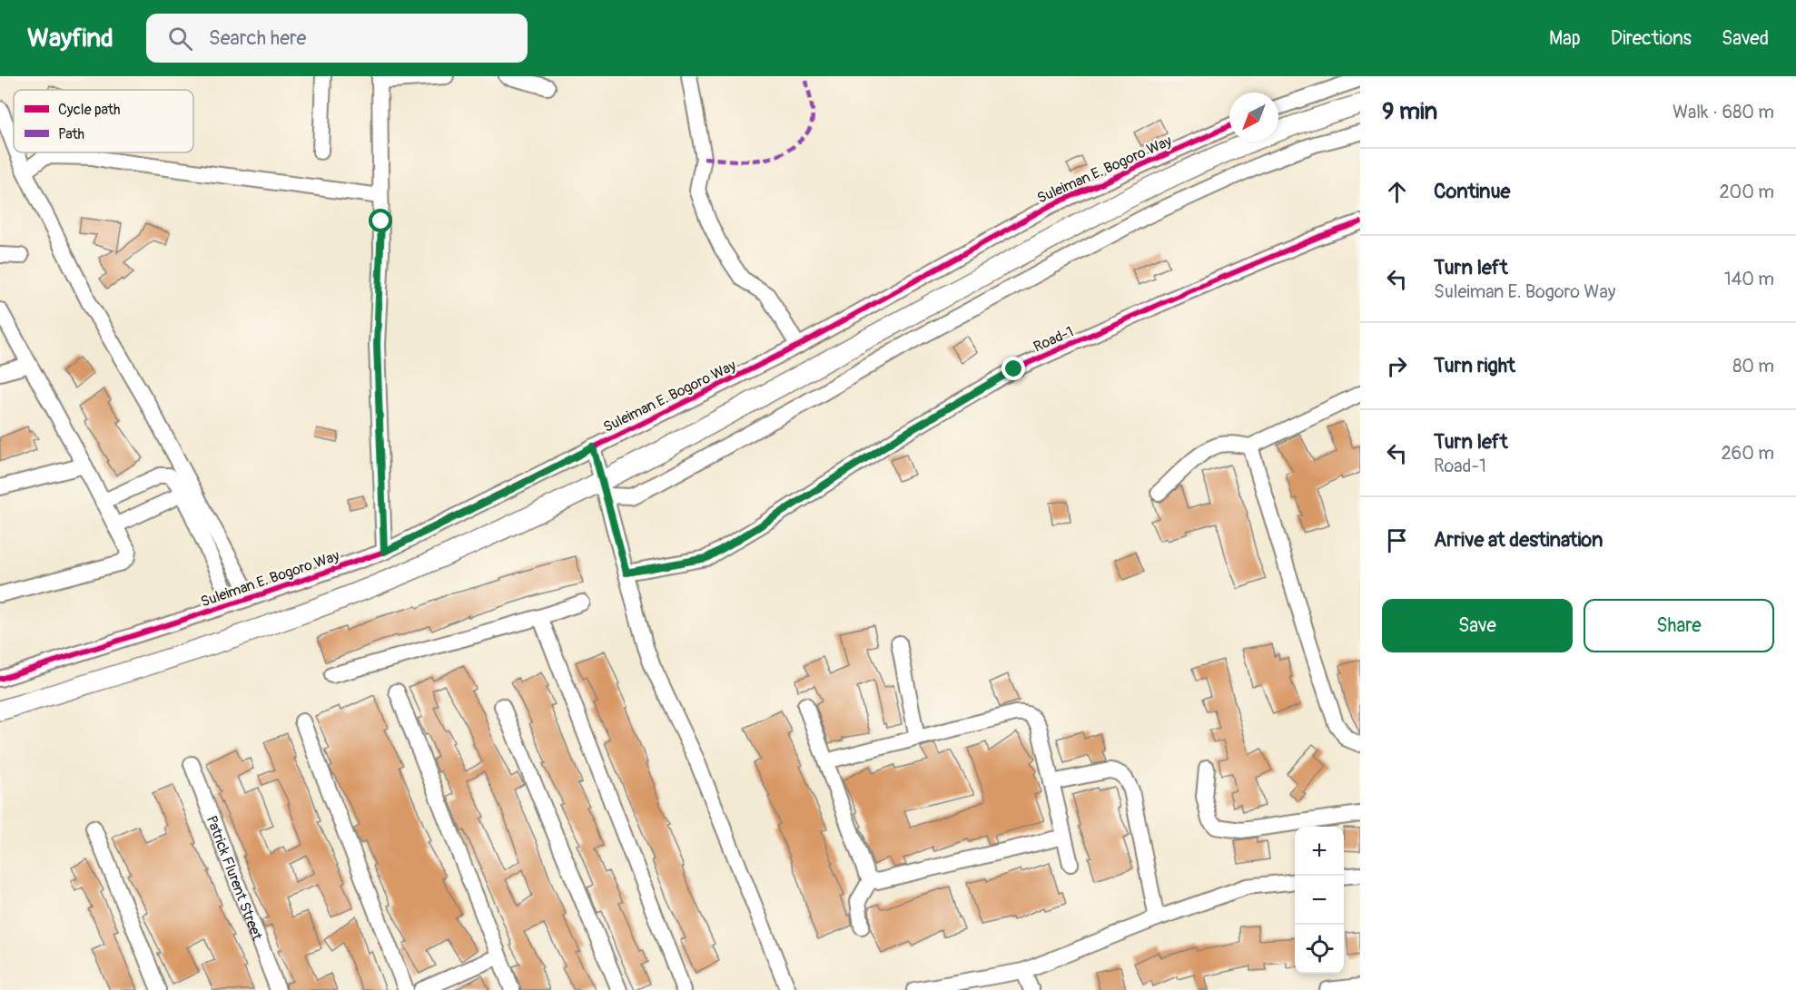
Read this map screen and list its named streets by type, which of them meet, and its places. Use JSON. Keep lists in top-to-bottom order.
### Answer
{
  "streets": {
    "street": ["Suleiman E. Bogoro Way", "Road-1", "Patrick Flurent Street"]
  },
  "legend": ["Cycle path", "Path"],
  "north": "bottom left",
  "page": {
    "header": "Wayfind",
    "search": "Search here",
    "nav": ["Map", "Directions", "Saved"],
    "heading": ["9 min", "Walk · 680 m"],
    "list": [
      ["Continue", "200 m"],
      ["Turn left", "Suleiman E. Bogoro Way", "140 m"],
      ["Turn right", "80 m"],
      ["Turn left", "Road-1", "260 m"],
      "Arrive at destination"
    ],
    "buttons": ["Save", "Share"],
    "map_buttons": ["+", "−"]
  }
}
